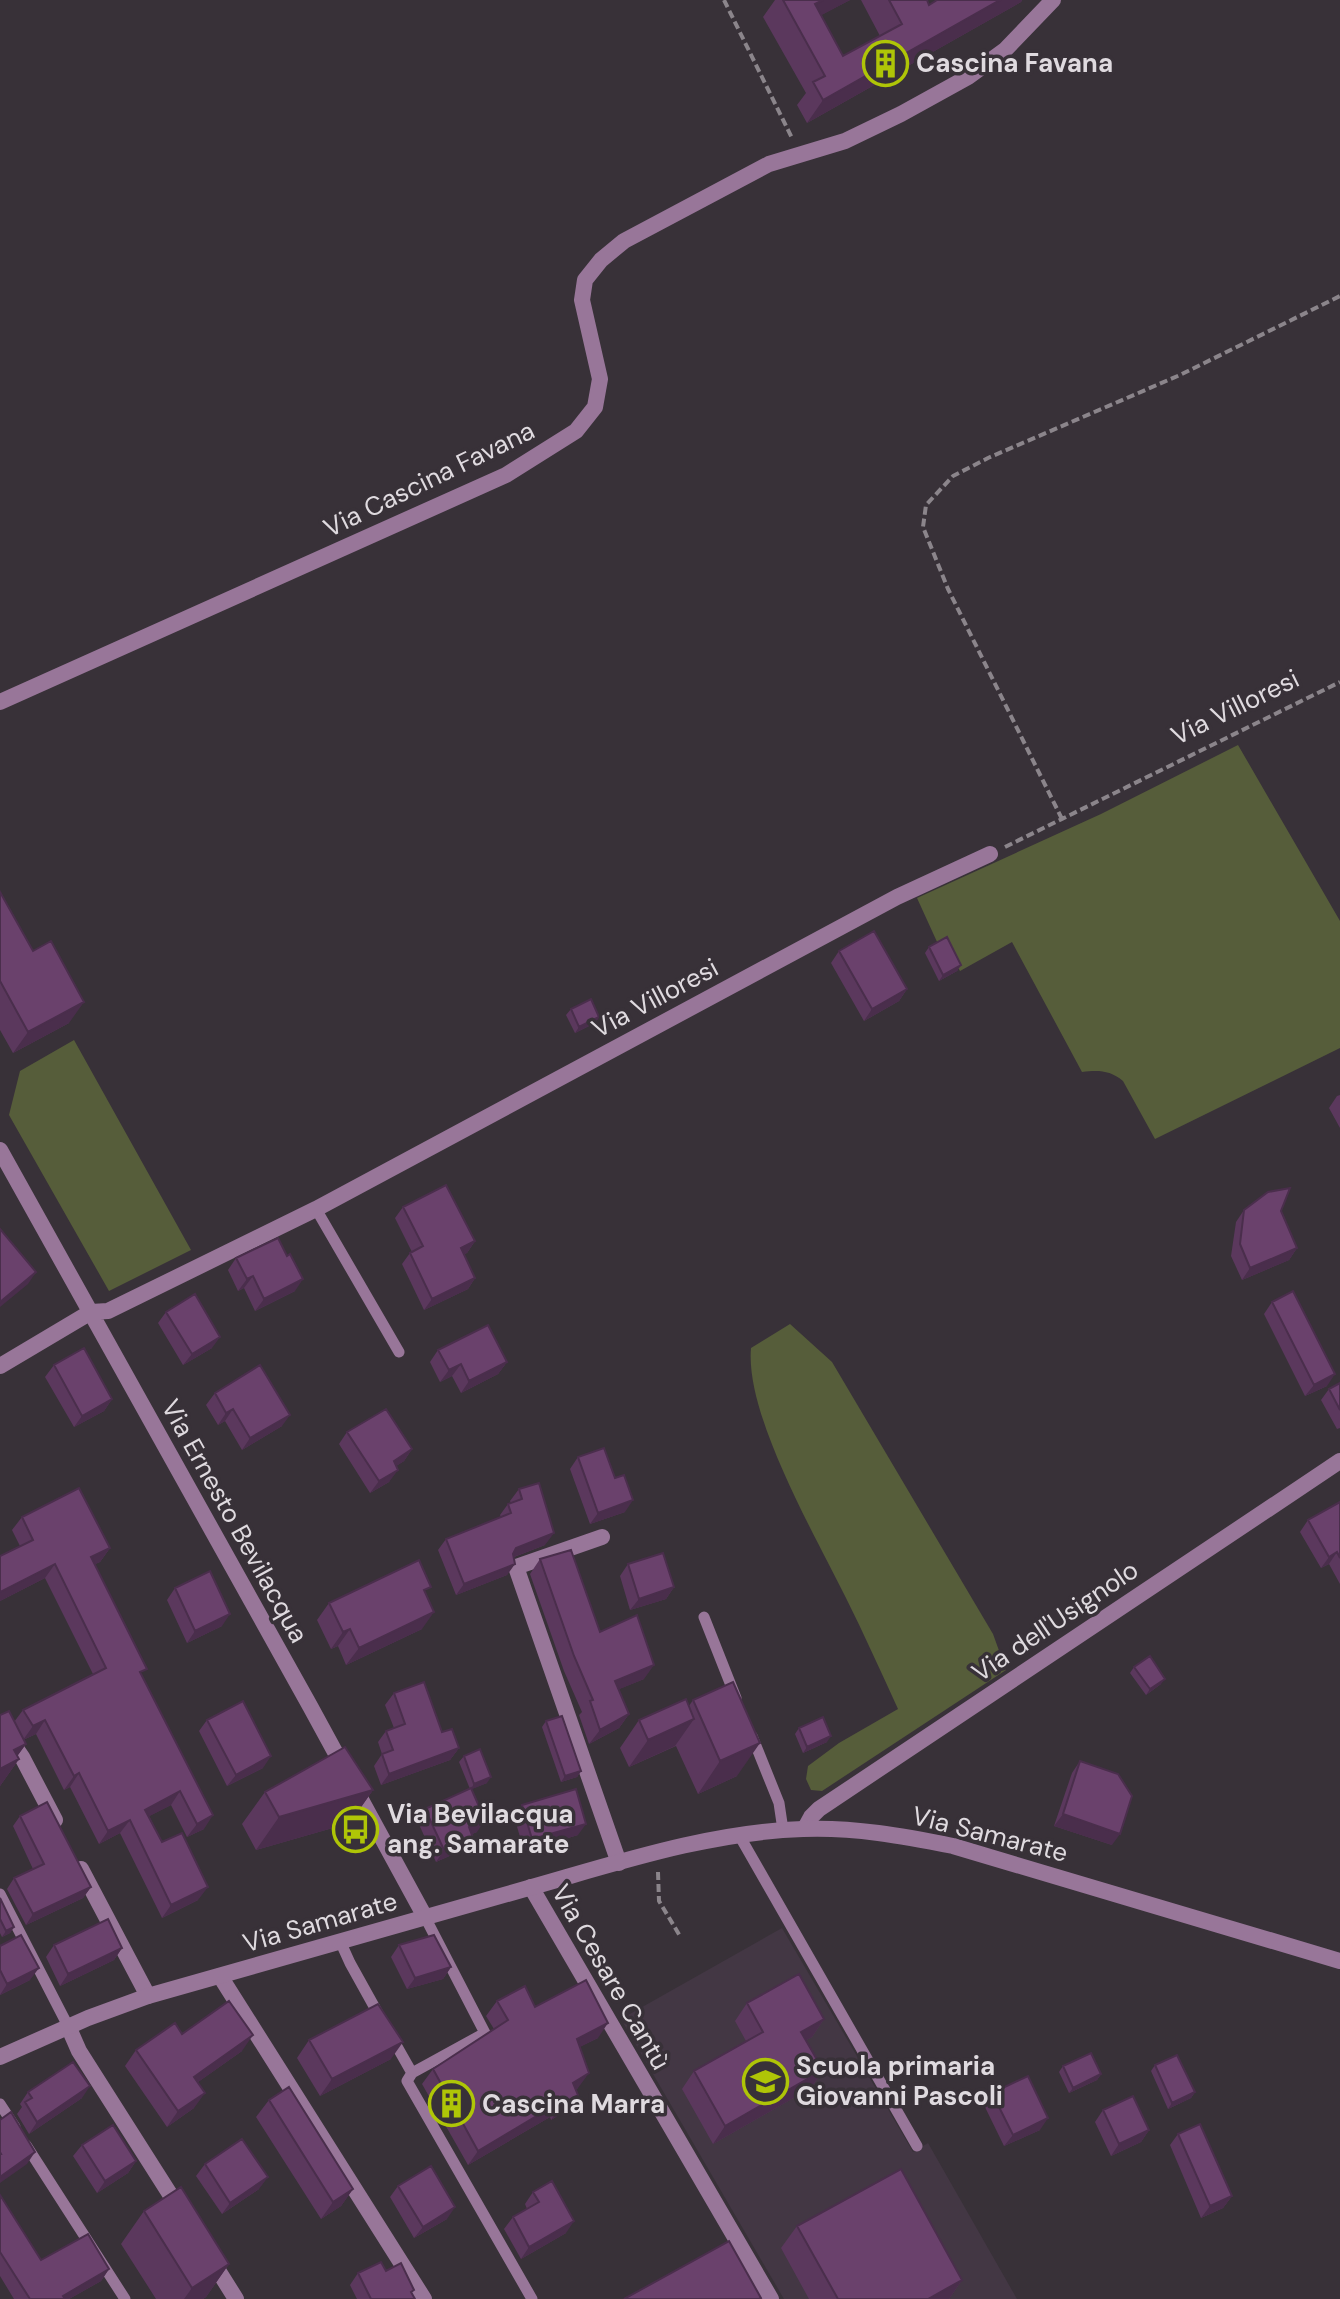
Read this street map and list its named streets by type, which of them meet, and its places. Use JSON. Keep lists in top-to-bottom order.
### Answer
{
  "streets": {
    "street": [
      "Via Cascina Favana",
      "Via Villoresi",
      "Via Ernesto Bevilacqua",
      "Via dell'Usignolo",
      "Via Samarate",
      "Via Cesare Cantù"
    ]
  },
  "crossings": [
    ["Via Villoresi", "Via Ernesto Bevilacqua"],
    ["Via Ernesto Bevilacqua", "Via Samarate"],
    ["Via dell'Usignolo", "Via Samarate"],
    ["Via Samarate", "Via Cesare Cantù"]
  ],
  "places": {
    "building": ["Cascina Favana", "Cascina Marra"],
    "bus stop": ["Via Bevilacqua ang. Samarate"],
    "school or university": ["Scuola primaria Giovanni Pascoli"]
  }
}
